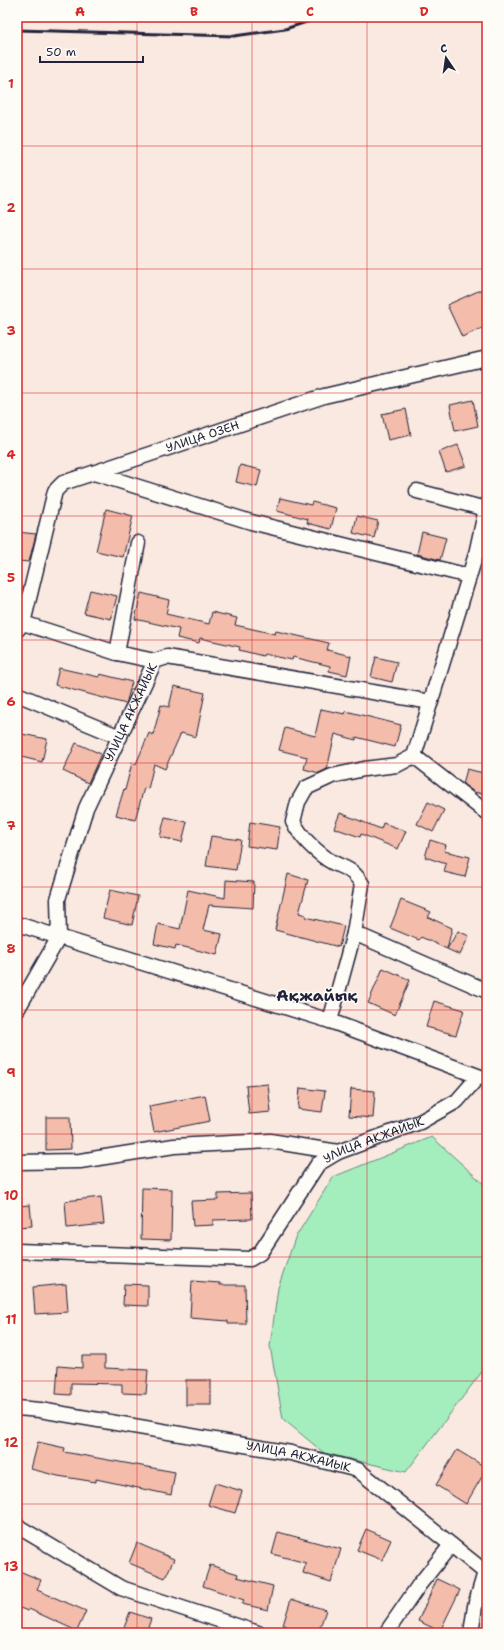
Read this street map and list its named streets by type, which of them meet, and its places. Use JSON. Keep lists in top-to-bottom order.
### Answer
{
  "streets": {
    "street": ["УЛИЦА ОЗЕН", "УЛИЦА АКЖАЙЫК"]
  },
  "districts": ["Ақжайық"],
  "scale_bar": "50 m",
  "north": "top",
  "grid": {
    "columns": [
      "A",
      "B",
      "C",
      "D"
    ],
    "rows": [
      "1",
      "2",
      "3",
      "4",
      "5",
      "6",
      "7",
      "8",
      "9",
      "10",
      "11",
      "12",
      "13"
    ]
  }
}
